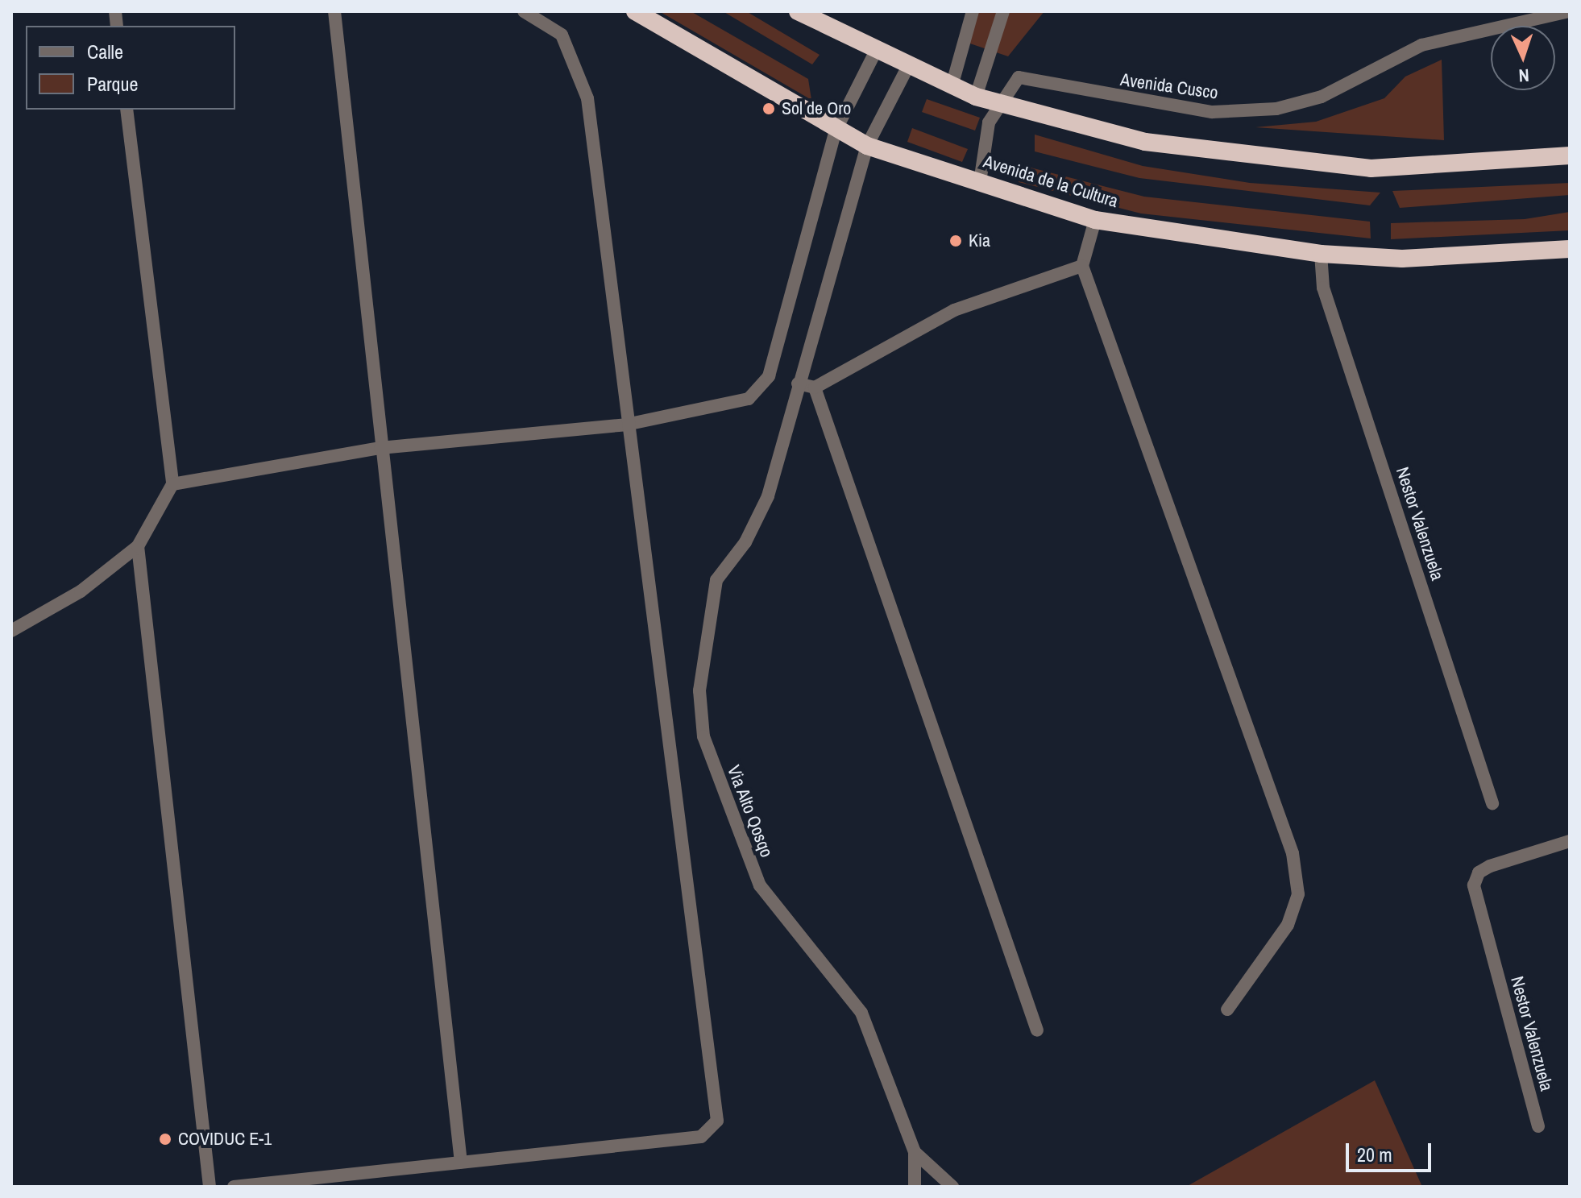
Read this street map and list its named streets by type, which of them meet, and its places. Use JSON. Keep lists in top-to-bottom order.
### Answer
{
  "streets": {
    "highway": ["Avenida de la Cultura"],
    "street": ["Avenida Cusco", "Nestor Valenzuela", "Via Alto Qosqo"]
  },
  "crossings": [
    ["Avenida Cusco", "Avenida de la Cultura"],
    ["Avenida de la Cultura", "Nestor Valenzuela"],
    ["Avenida de la Cultura", "Via Alto Qosqo"]
  ],
  "places": ["Sol de Oro", "Kia", "COVIDUC E-1"],
  "legend": ["Calle", "Parque"],
  "scale_bar": "20 m",
  "north": "bottom"
}
